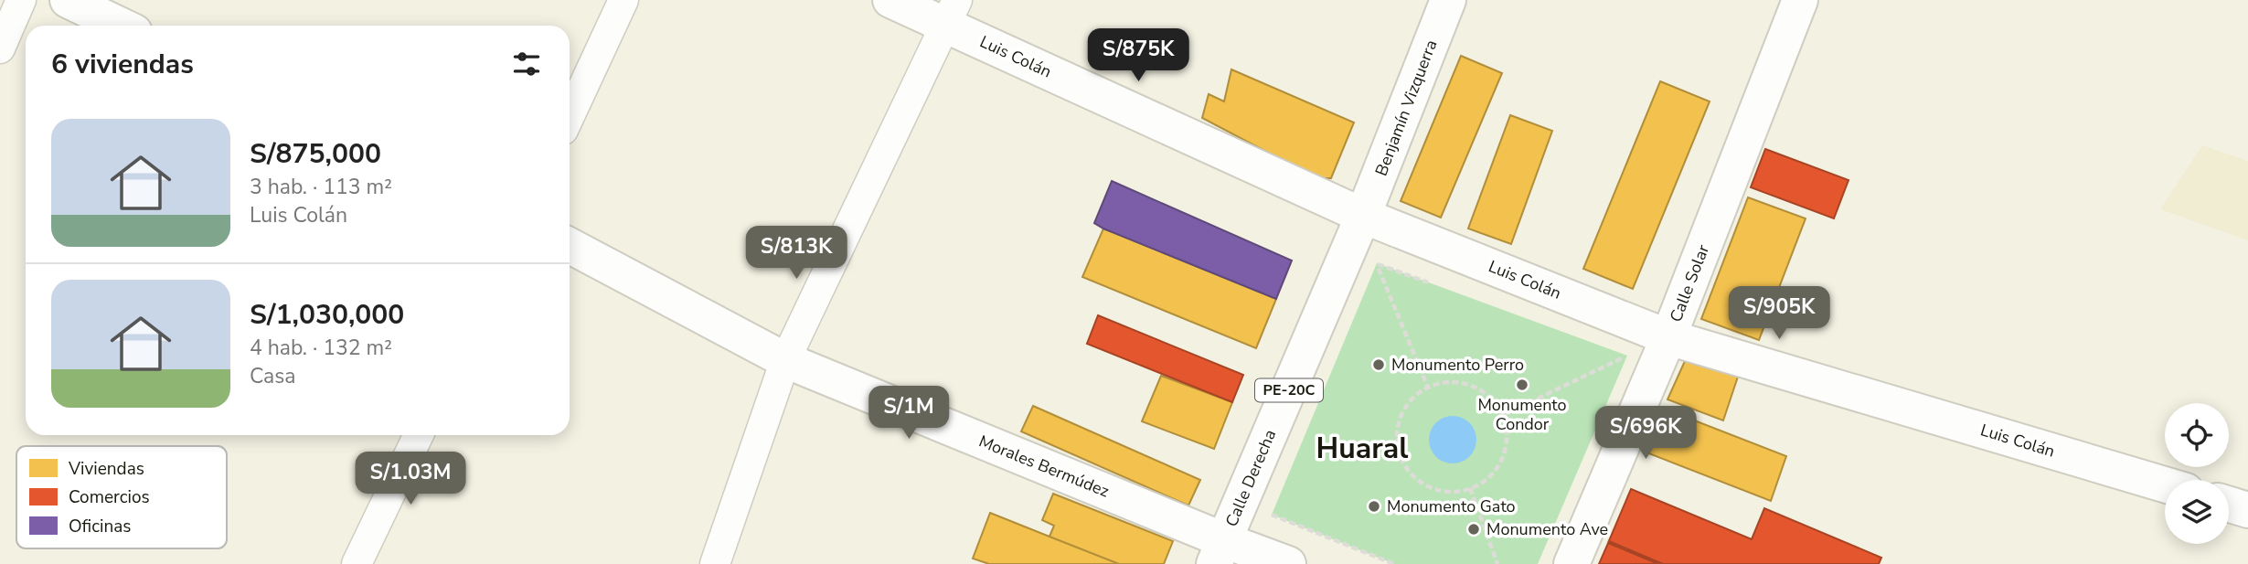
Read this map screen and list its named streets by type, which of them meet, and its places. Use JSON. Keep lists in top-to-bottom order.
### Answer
{
  "streets": {
    "street": [
      "Luis Colán",
      "Benjamín Vizquerra",
      "Calle Solar",
      "PE-20C",
      "Morales Bermúdez",
      "Calle Derecha"
    ]
  },
  "crossings": [
    ["Luis Colán", "Benjamín Vizquerra"],
    ["Luis Colán", "Calle Solar"],
    ["Luis Colán", "Calle Derecha"],
    ["Benjamín Vizquerra", "Calle Derecha"],
    ["Morales Bermúdez", "Calle Derecha"]
  ],
  "districts": ["Huaral"],
  "places": [
    "Monumento Perro",
    "Monumento Condor",
    "Monumento Gato",
    "Monumento Ave"
  ],
  "legend": ["Viviendas", "Comercios", "Oficinas"],
  "page": {
    "heading": "6 viviendas",
    "price": [
      "S/875K",
      "S/813K",
      "S/905K",
      "S/1M",
      "S/696K",
      "S/1.03M"
    ],
    "list": [
      {
        "name": "S/875,000",
        "note": "3 hab. · 113 m² · Luis Colán"
      },
      {
        "name": "S/1,030,000",
        "note": "4 hab. · 132 m² · Casa"
      }
    ]
  }
}
